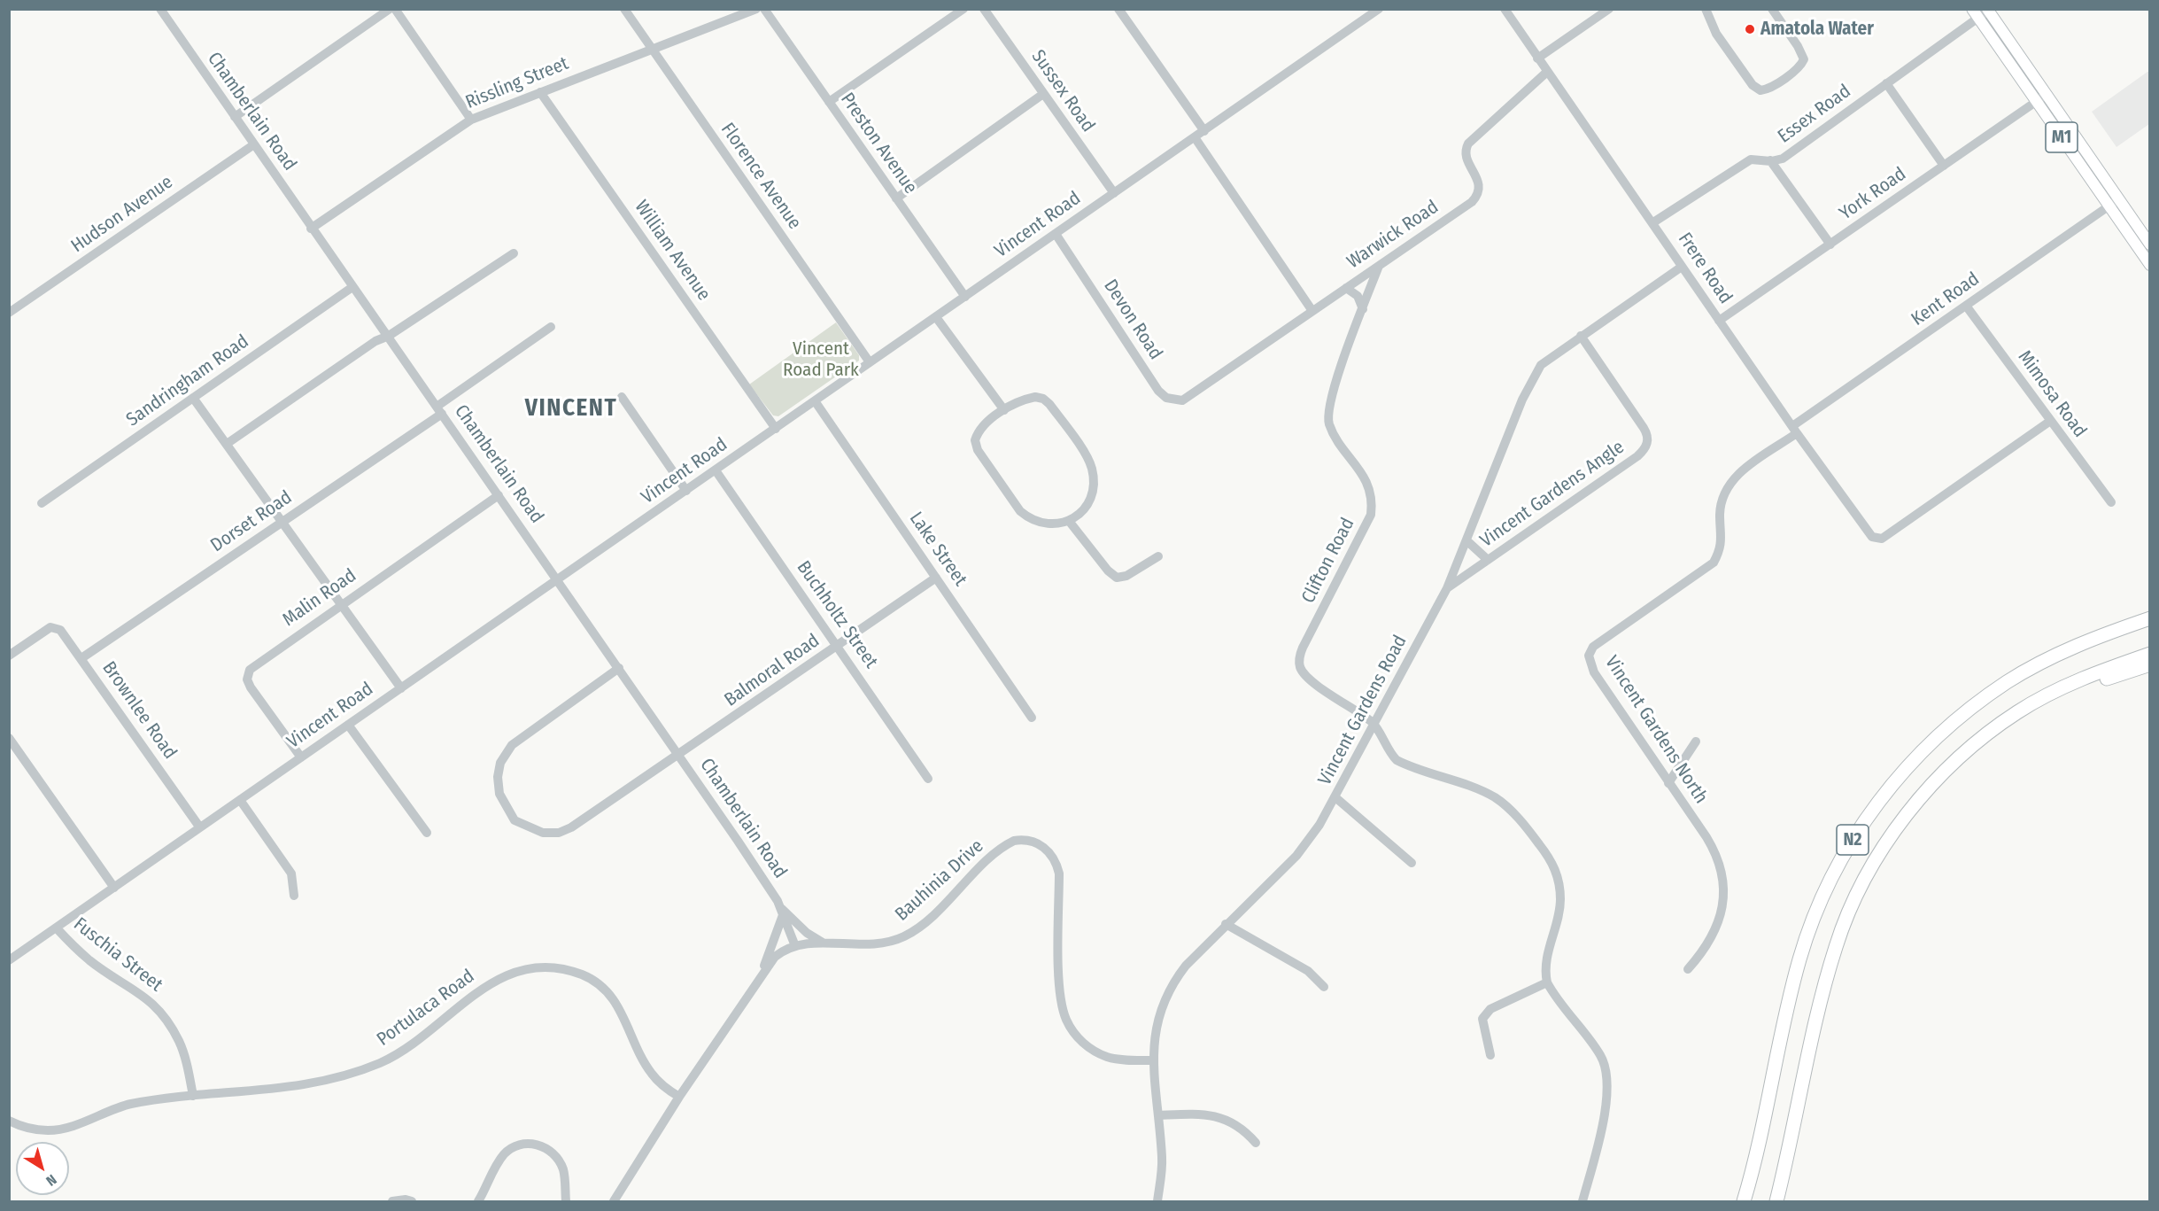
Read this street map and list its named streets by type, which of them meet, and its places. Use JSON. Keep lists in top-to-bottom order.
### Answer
{
  "streets": {
    "highway": ["N2"],
    "main road": ["M1"],
    "street": [
      "Rissling Street",
      "Sussex Road",
      "Chamberlain Road",
      "Essex Road",
      "Preston Avenue",
      "Florence Avenue",
      "York Road",
      "Hudson Avenue",
      "Vincent Road",
      "Warwick Road",
      "William Avenue",
      "Frere Road",
      "Kent Road",
      "Devon Road",
      "Sandringham Road",
      "Mimosa Road",
      "Vincent Gardens Angle",
      "Dorset Road",
      "Lake Street",
      "Clifton Road",
      "Malin Road",
      "Buchholtz Street",
      "Balmoral Road",
      "Brownlee Road",
      "Vincent Gardens Road",
      "Vincent Gardens North",
      "Bauhinia Drive",
      "Fuschia Street",
      "Portulaca Road"
    ]
  },
  "crossings": [
    ["Rissling Street", "Chamberlain Road"],
    ["Rissling Street", "Florence Avenue"],
    ["Rissling Street", "William Avenue"],
    ["Sussex Road", "Vincent Road"],
    ["Chamberlain Road", "Hudson Avenue"],
    ["Chamberlain Road", "Vincent Road"],
    ["Chamberlain Road", "Sandringham Road"],
    ["Chamberlain Road", "Dorset Road"],
    ["Chamberlain Road", "Malin Road"],
    ["Chamberlain Road", "Balmoral Road"],
    ["Chamberlain Road", "Bauhinia Drive"],
    ["Essex Road", "M1"],
    ["Essex Road", "Frere Road"],
    ["M1", "York Road"],
    ["M1", "Kent Road"],
    ["Preston Avenue", "Vincent Road"],
    ["Florence Avenue", "Vincent Road"],
    ["York Road", "Frere Road"],
    ["Vincent Road", "William Avenue"],
    ["Vincent Road", "Devon Road"],
    ["Vincent Road", "Lake Street"],
    ["Vincent Road", "Malin Road"],
    ["Vincent Road", "Buchholtz Street"],
    ["Vincent Road", "Brownlee Road"],
    ["Vincent Road", "Fuschia Street"],
    ["Warwick Road", "Frere Road"],
    ["Warwick Road", "Devon Road"],
    ["Warwick Road", "Clifton Road"],
    ["Frere Road", "Kent Road"],
    ["Frere Road", "Mimosa Road"],
    ["Frere Road", "Vincent Gardens Road"],
    ["Frere Road", "Vincent Gardens North"],
    ["Kent Road", "Mimosa Road"],
    ["Kent Road", "Vincent Gardens North"],
    ["Vincent Gardens Angle", "Vincent Gardens Road"],
    ["Dorset Road", "Brownlee Road"],
    ["Lake Street", "Balmoral Road"],
    ["Clifton Road", "Vincent Gardens Road"],
    ["Buchholtz Street", "Balmoral Road"],
    ["Vincent Gardens Road", "Bauhinia Drive"],
    ["Bauhinia Drive", "Portulaca Road"],
    ["Fuschia Street", "Portulaca Road"]
  ],
  "districts": ["VINCENT"],
  "parks": ["Vincent Road Park"],
  "places": ["Amatola Water"],
  "north": "bottom right"
}
